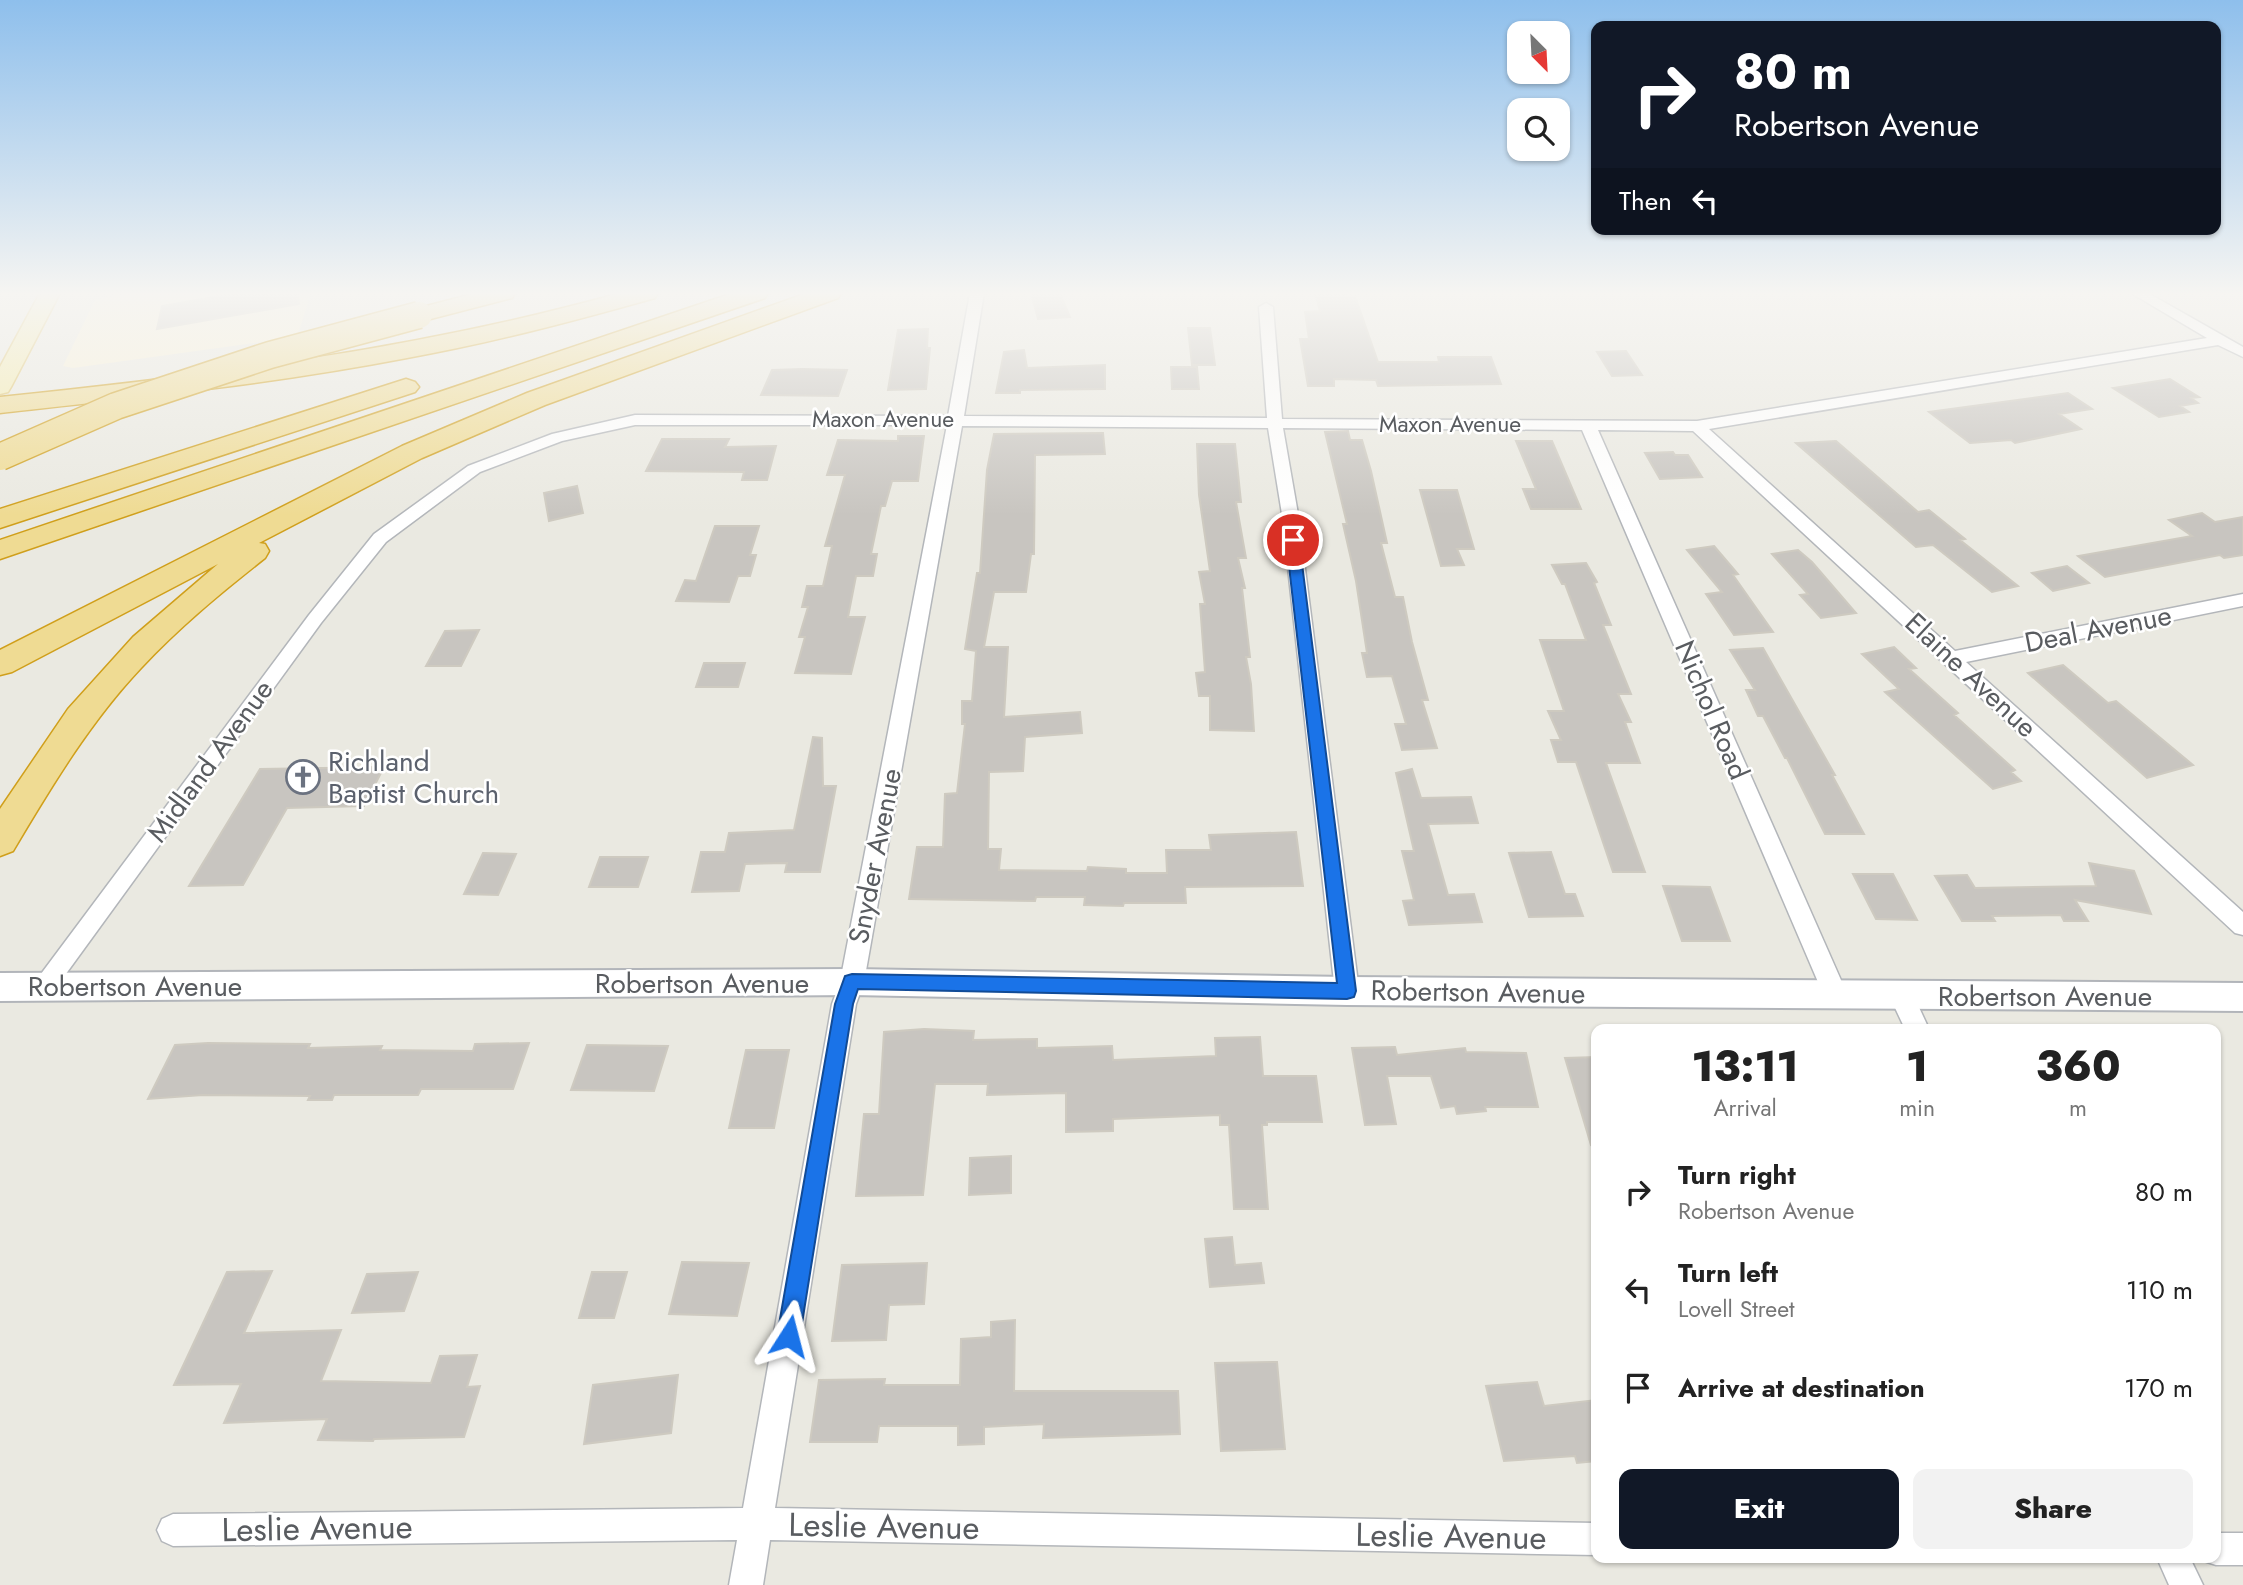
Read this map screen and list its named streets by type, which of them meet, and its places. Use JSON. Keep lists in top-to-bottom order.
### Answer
{
  "streets": {
    "street": [
      "Maxon Avenue",
      "Deal Avenue",
      "Elaine Avenue",
      "Nichol Road",
      "Midland Avenue",
      "Snyder Avenue",
      "Robertson Avenue",
      "Leslie Avenue"
    ]
  },
  "crossings": [
    ["Maxon Avenue", "Elaine Avenue"],
    ["Maxon Avenue", "Nichol Road"],
    ["Maxon Avenue", "Midland Avenue"],
    ["Maxon Avenue", "Snyder Avenue"],
    ["Deal Avenue", "Elaine Avenue"],
    ["Nichol Road", "Robertson Avenue"],
    ["Midland Avenue", "Robertson Avenue"],
    ["Snyder Avenue", "Robertson Avenue"],
    ["Snyder Avenue", "Leslie Avenue"]
  ],
  "places": {
    "church": ["Richland Baptist Church"]
  },
  "north": "bottom right",
  "page": {
    "turn": ["80 m", "Robertson Avenue"],
    "then": "Then",
    "eta": [
      "13:11",
      "Arrival",
      "1",
      "min",
      "360",
      "m"
    ],
    "list": [
      {
        "name": "Turn right",
        "note": "Robertson Avenue",
        "value": "80 m"
      },
      {
        "name": "Turn left",
        "note": "Lovell Street",
        "value": "110 m"
      },
      {
        "name": "Arrive at destination",
        "value": "170 m"
      }
    ],
    "buttons": ["Exit", "Share"]
  }
}
